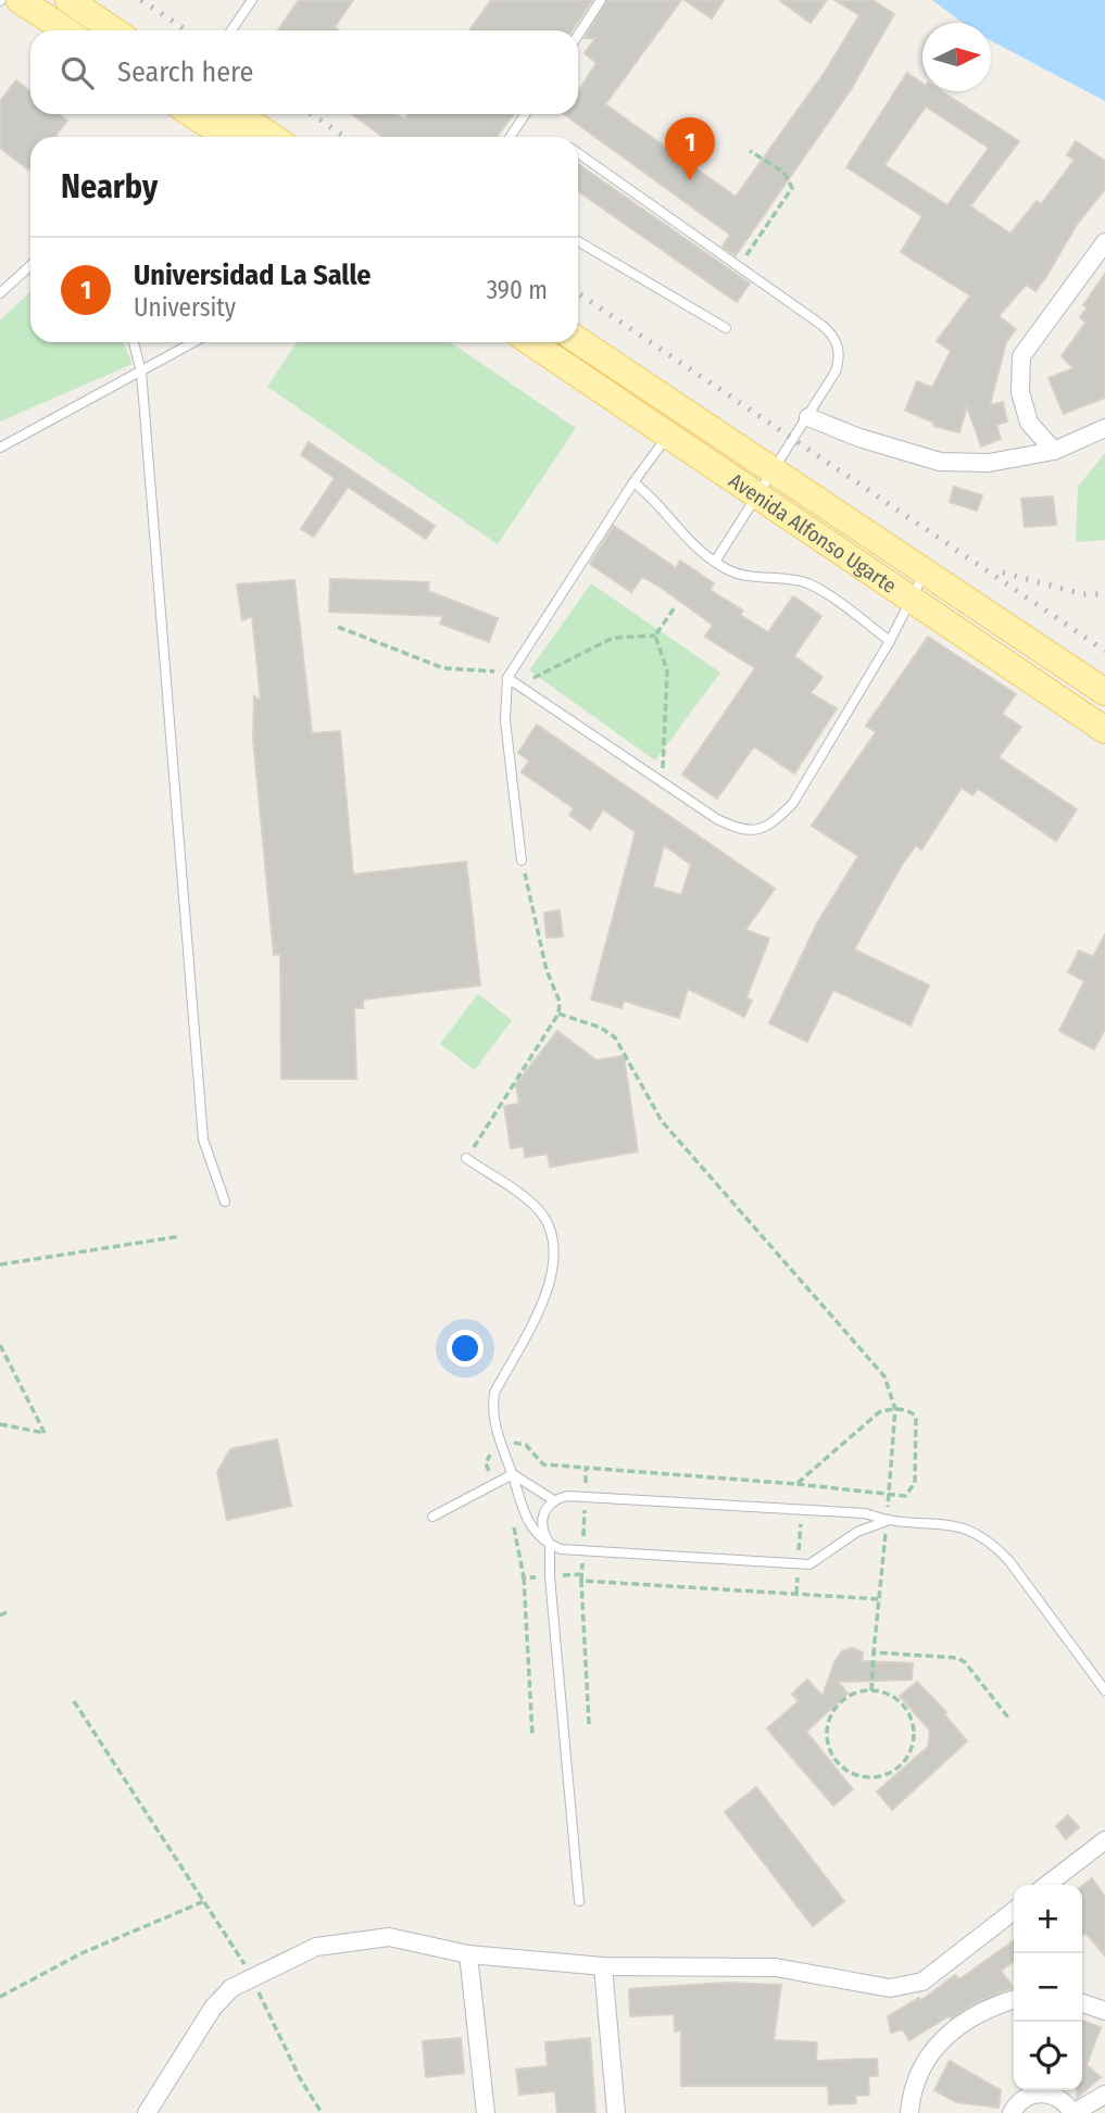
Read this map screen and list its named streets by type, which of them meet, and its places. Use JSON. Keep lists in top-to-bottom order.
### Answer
{
  "streets": {
    "main road": ["Avenida Alfonso Ugarte"]
  },
  "north": "right",
  "page": {
    "search": "Search here",
    "pins": "1",
    "heading": "Nearby",
    "list": [
      {
        "mark": "1",
        "name": "Universidad La Salle",
        "note": "University",
        "value": "390 m"
      }
    ],
    "map_buttons": ["+", "−"]
  }
}
